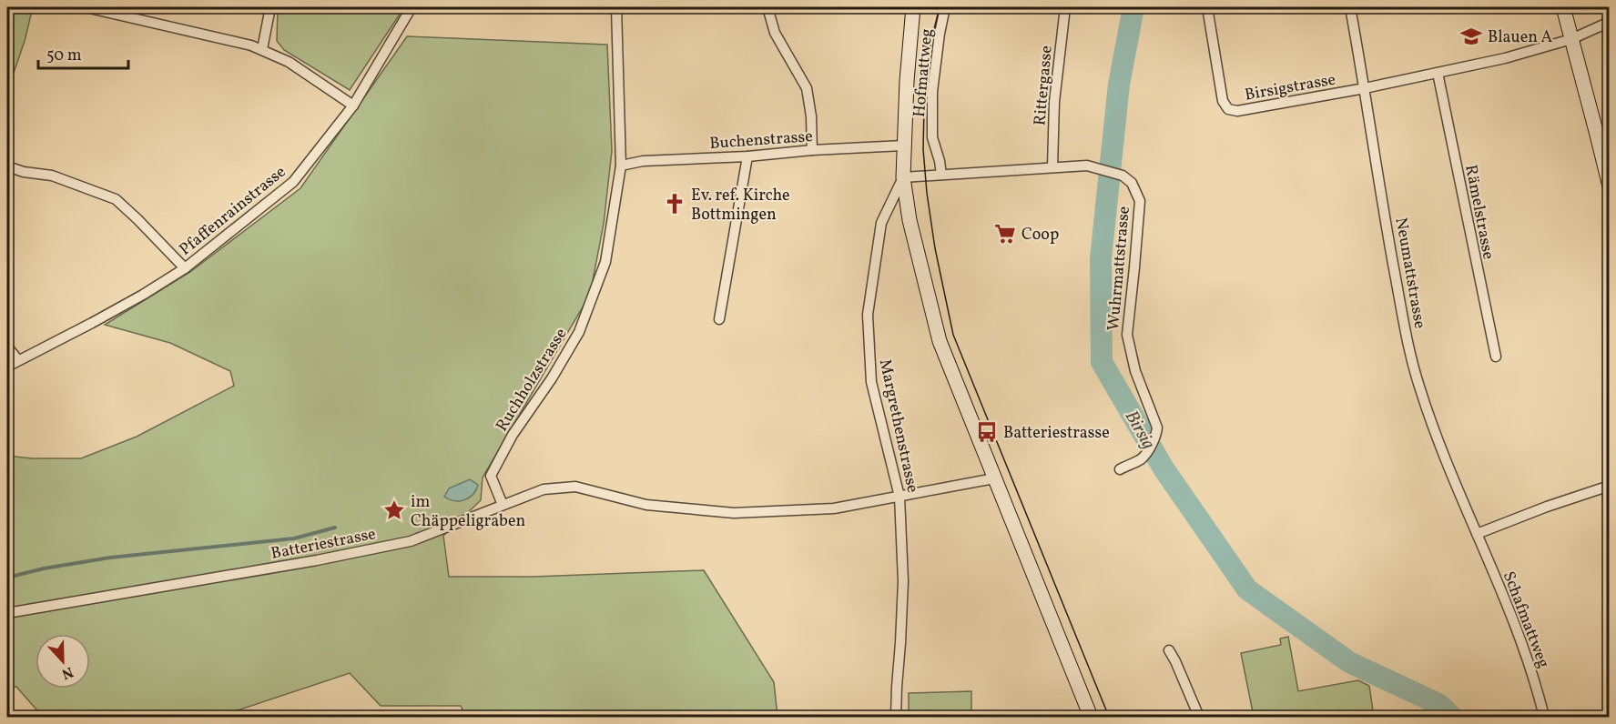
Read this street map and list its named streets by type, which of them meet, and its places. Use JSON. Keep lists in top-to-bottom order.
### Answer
{
  "streets": {
    "street": [
      "Hofmattweg",
      "Rittergasse",
      "Birsigstrasse",
      "Buchenstrasse",
      "Pfaffenrainstrasse",
      "Rämelstrasse",
      "Wuhrmattstrasse",
      "Neumattstrasse",
      "Ruchholzstrasse",
      "Margrethenstrasse",
      "Batteriestrasse",
      "Schafmattweg"
    ]
  },
  "crossings": [
    ["Hofmattweg", "Wuhrmattstrasse"],
    ["Rittergasse", "Wuhrmattstrasse"],
    ["Birsigstrasse", "Neumattstrasse"],
    ["Buchenstrasse", "Ruchholzstrasse"],
    ["Wuhrmattstrasse", "Margrethenstrasse"],
    ["Neumattstrasse", "Schafmattweg"],
    ["Ruchholzstrasse", "Batteriestrasse"],
    ["Margrethenstrasse", "Batteriestrasse"]
  ],
  "water": ["Birsig"],
  "places": {
    "school or university": ["Blauen A"],
    "church": ["Ev. ref. Kirche Bottmingen"],
    "supermarket": ["Coop"],
    "bus stop": ["Batteriestrasse"],
    "place": ["im Chäppeligraben"]
  },
  "scale_bar": "50 m",
  "north": "bottom"
}
